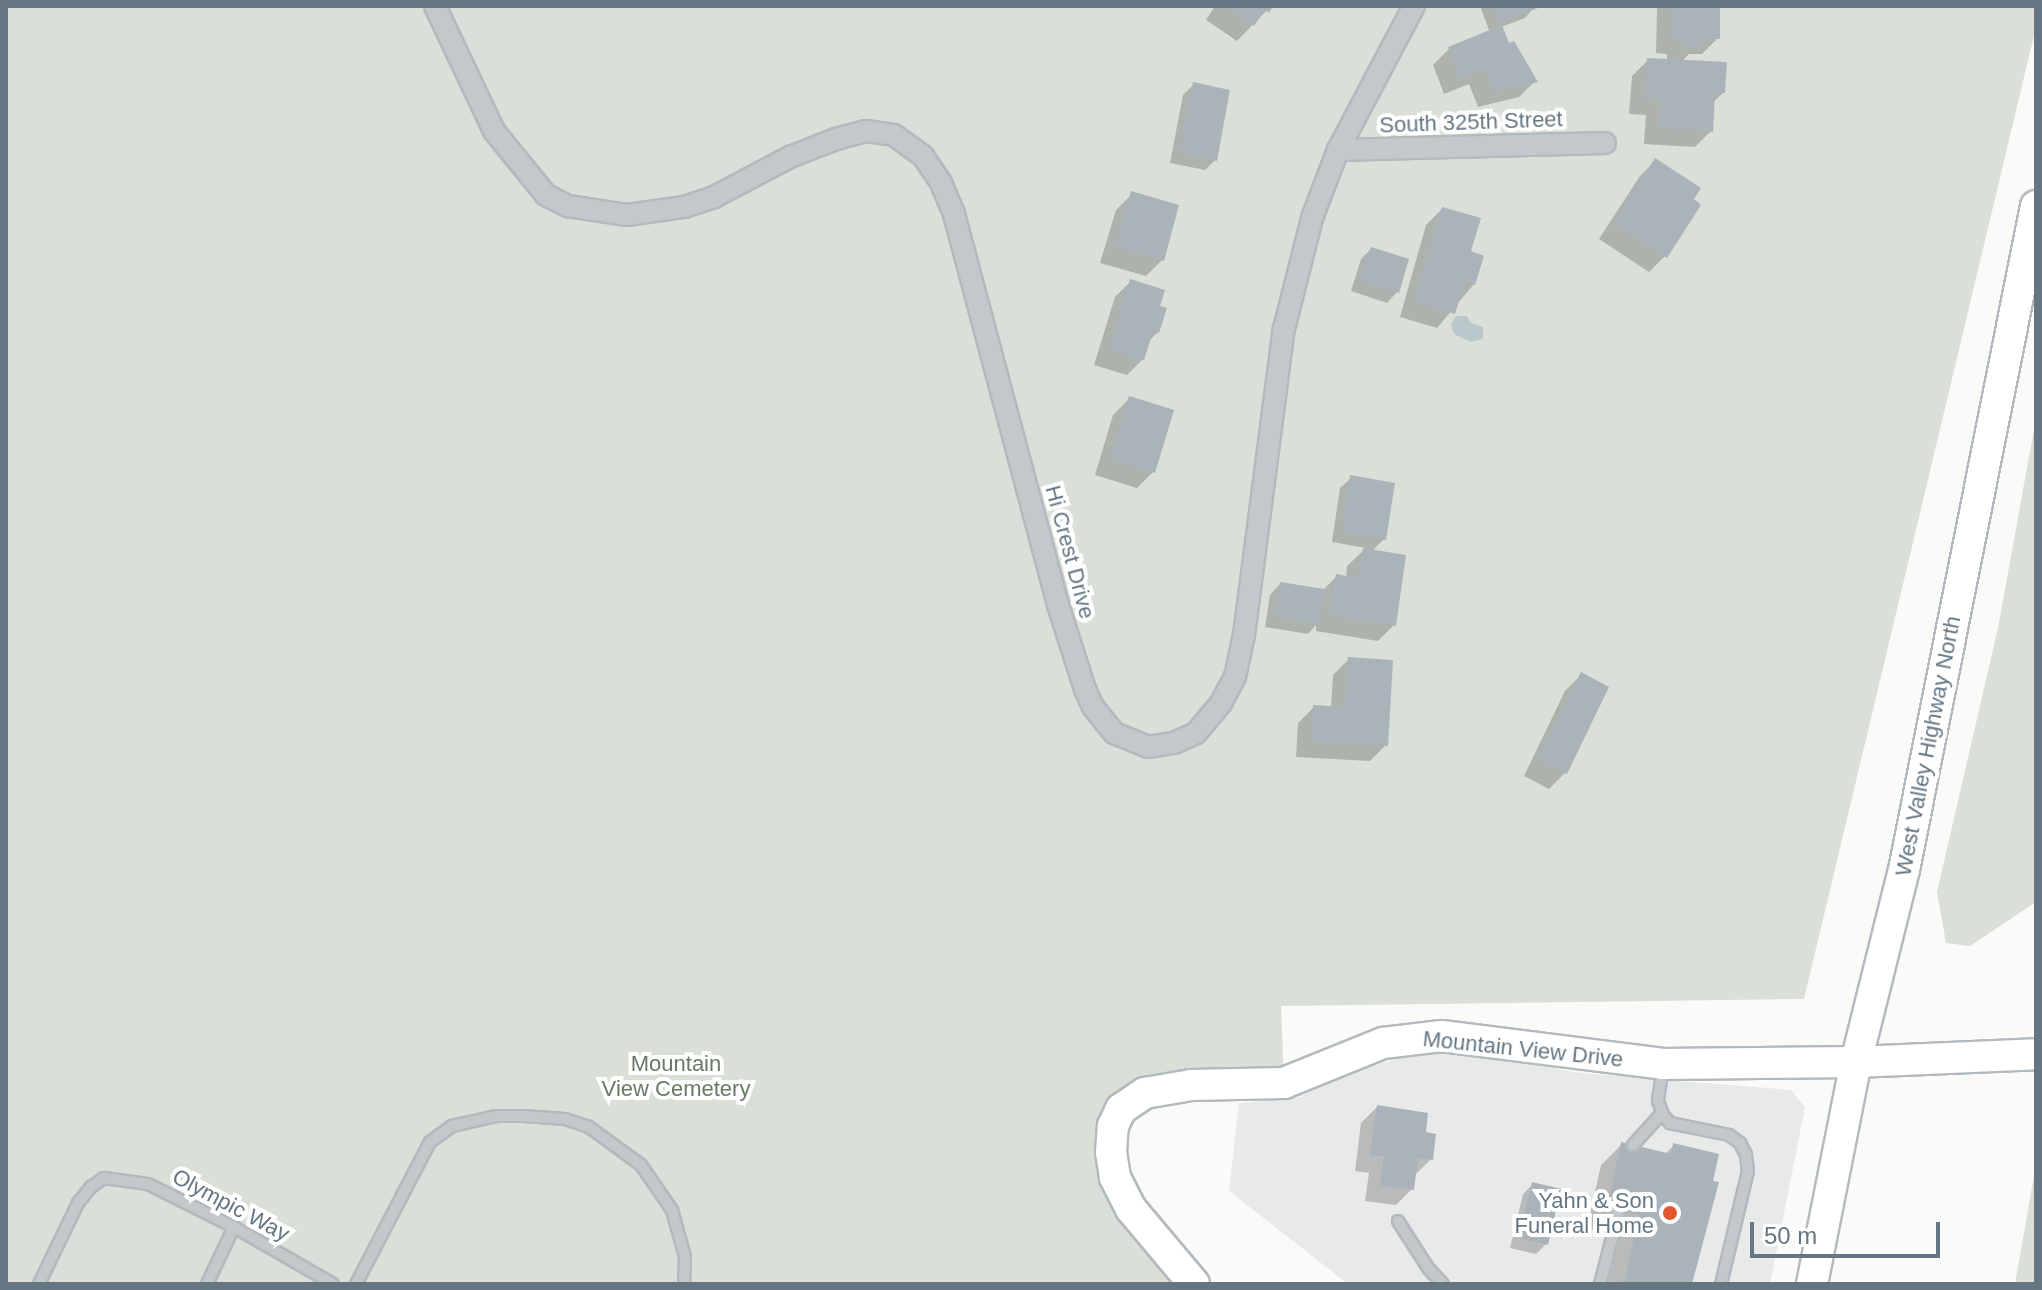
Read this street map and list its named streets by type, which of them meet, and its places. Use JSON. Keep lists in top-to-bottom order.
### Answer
{
  "streets": {
    "main road": ["West Valley Highway North", "Mountain View Drive"],
    "street": ["South 325th Street", "Hi Crest Drive"],
    "lane": ["Olympic Way"]
  },
  "crossings": [
    ["South 325th Street", "Hi Crest Drive"],
    ["West Valley Highway North", "Mountain View Drive"]
  ],
  "parks": ["Mountain View Cemetery"],
  "places": ["Yahn & Son Funeral Home"],
  "scale_bar": "50 m"
}
